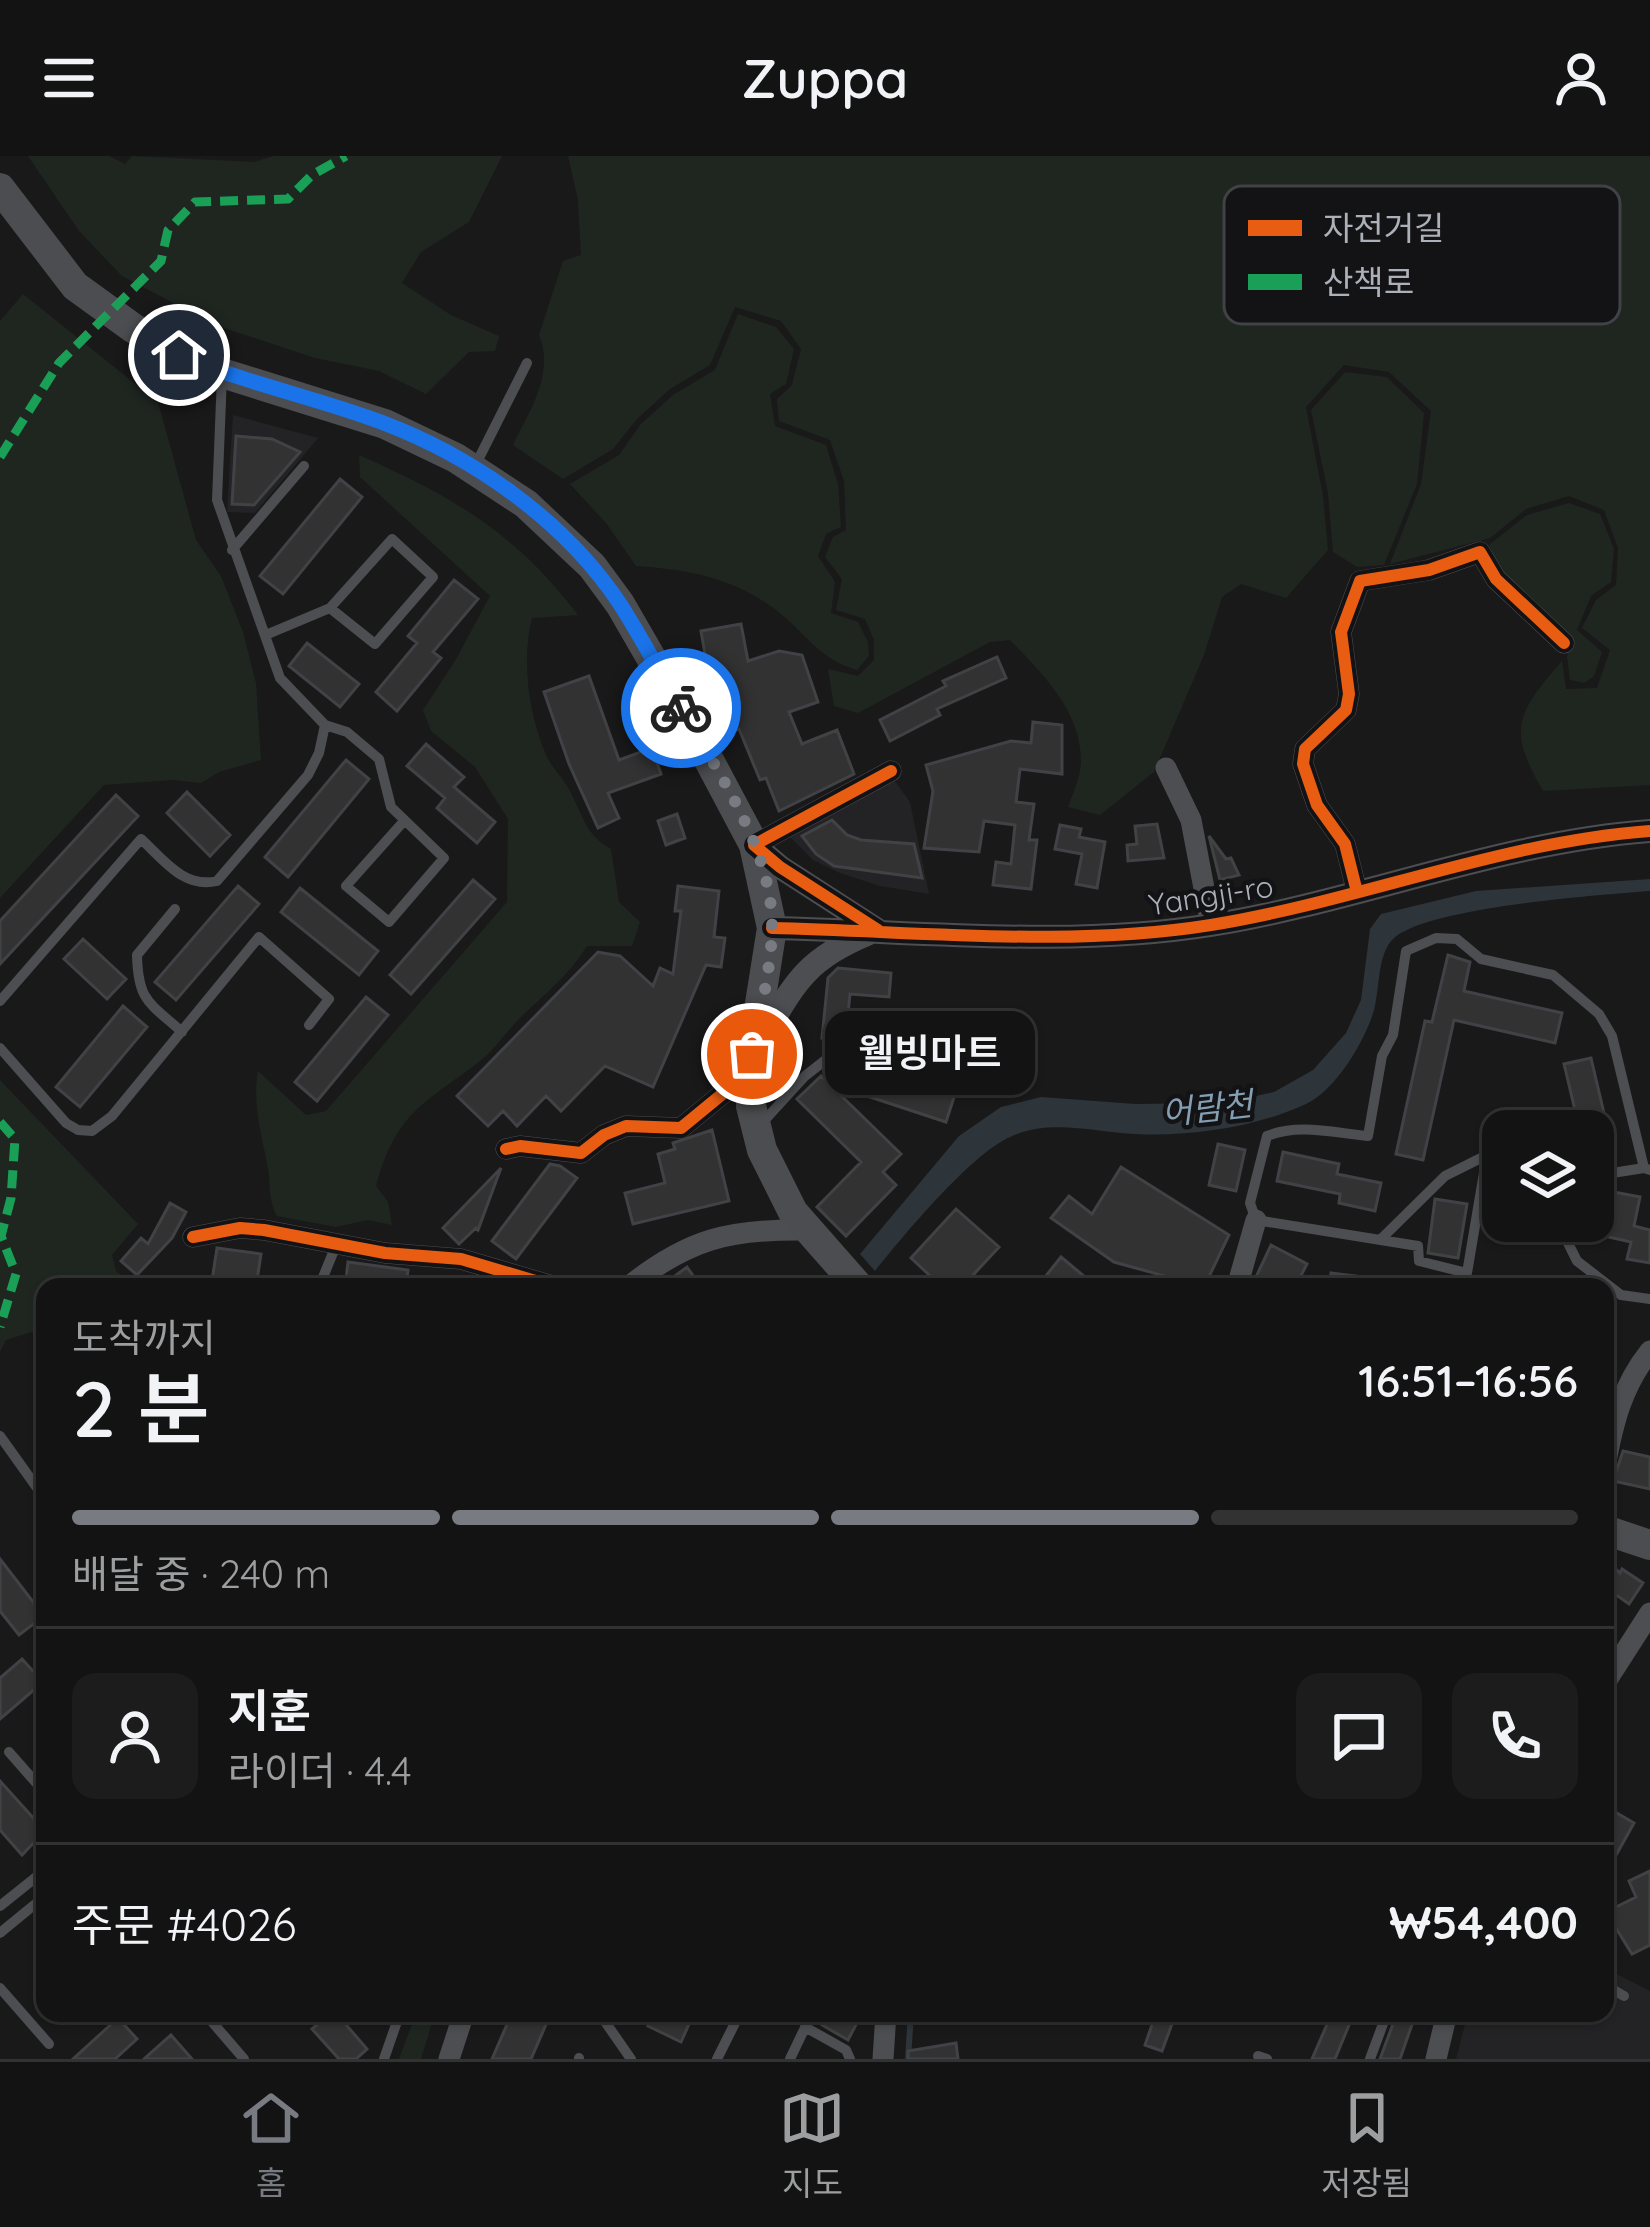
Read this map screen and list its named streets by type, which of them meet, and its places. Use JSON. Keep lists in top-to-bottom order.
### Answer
{
  "streets": {
    "street": ["Yangji-ro"]
  },
  "water": ["어람천"],
  "places": ["웰빙마트"],
  "legend": ["자전거길", "산책로"],
  "page": {
    "header": "Zuppa",
    "bubble": "웰빙마트",
    "heading": ["2 분", "도착까지", "16:51–16:56"],
    "panel": [
      "지훈",
      "라이더 · 4.4",
      "주문 #4026",
      "₩54,400"
    ],
    "bar": "배달 중 · 240 m",
    "tabs": ["홈", "지도", "저장됨"]
  }
}
